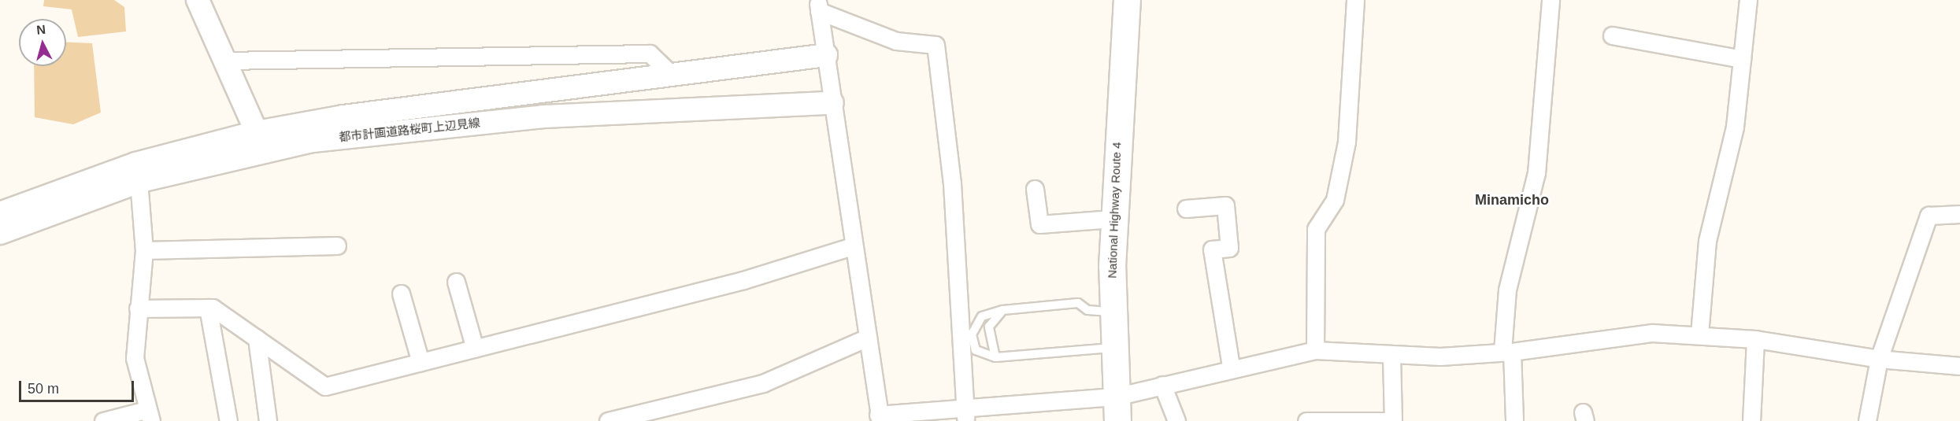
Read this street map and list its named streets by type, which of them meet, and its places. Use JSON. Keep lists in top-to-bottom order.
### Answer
{
  "streets": {
    "highway": ["National Highway Route 4"],
    "street": ["都市計画道路桜町上辺見線"]
  },
  "districts": ["Minamicho"],
  "scale_bar": "50 m",
  "north": "top"
}
